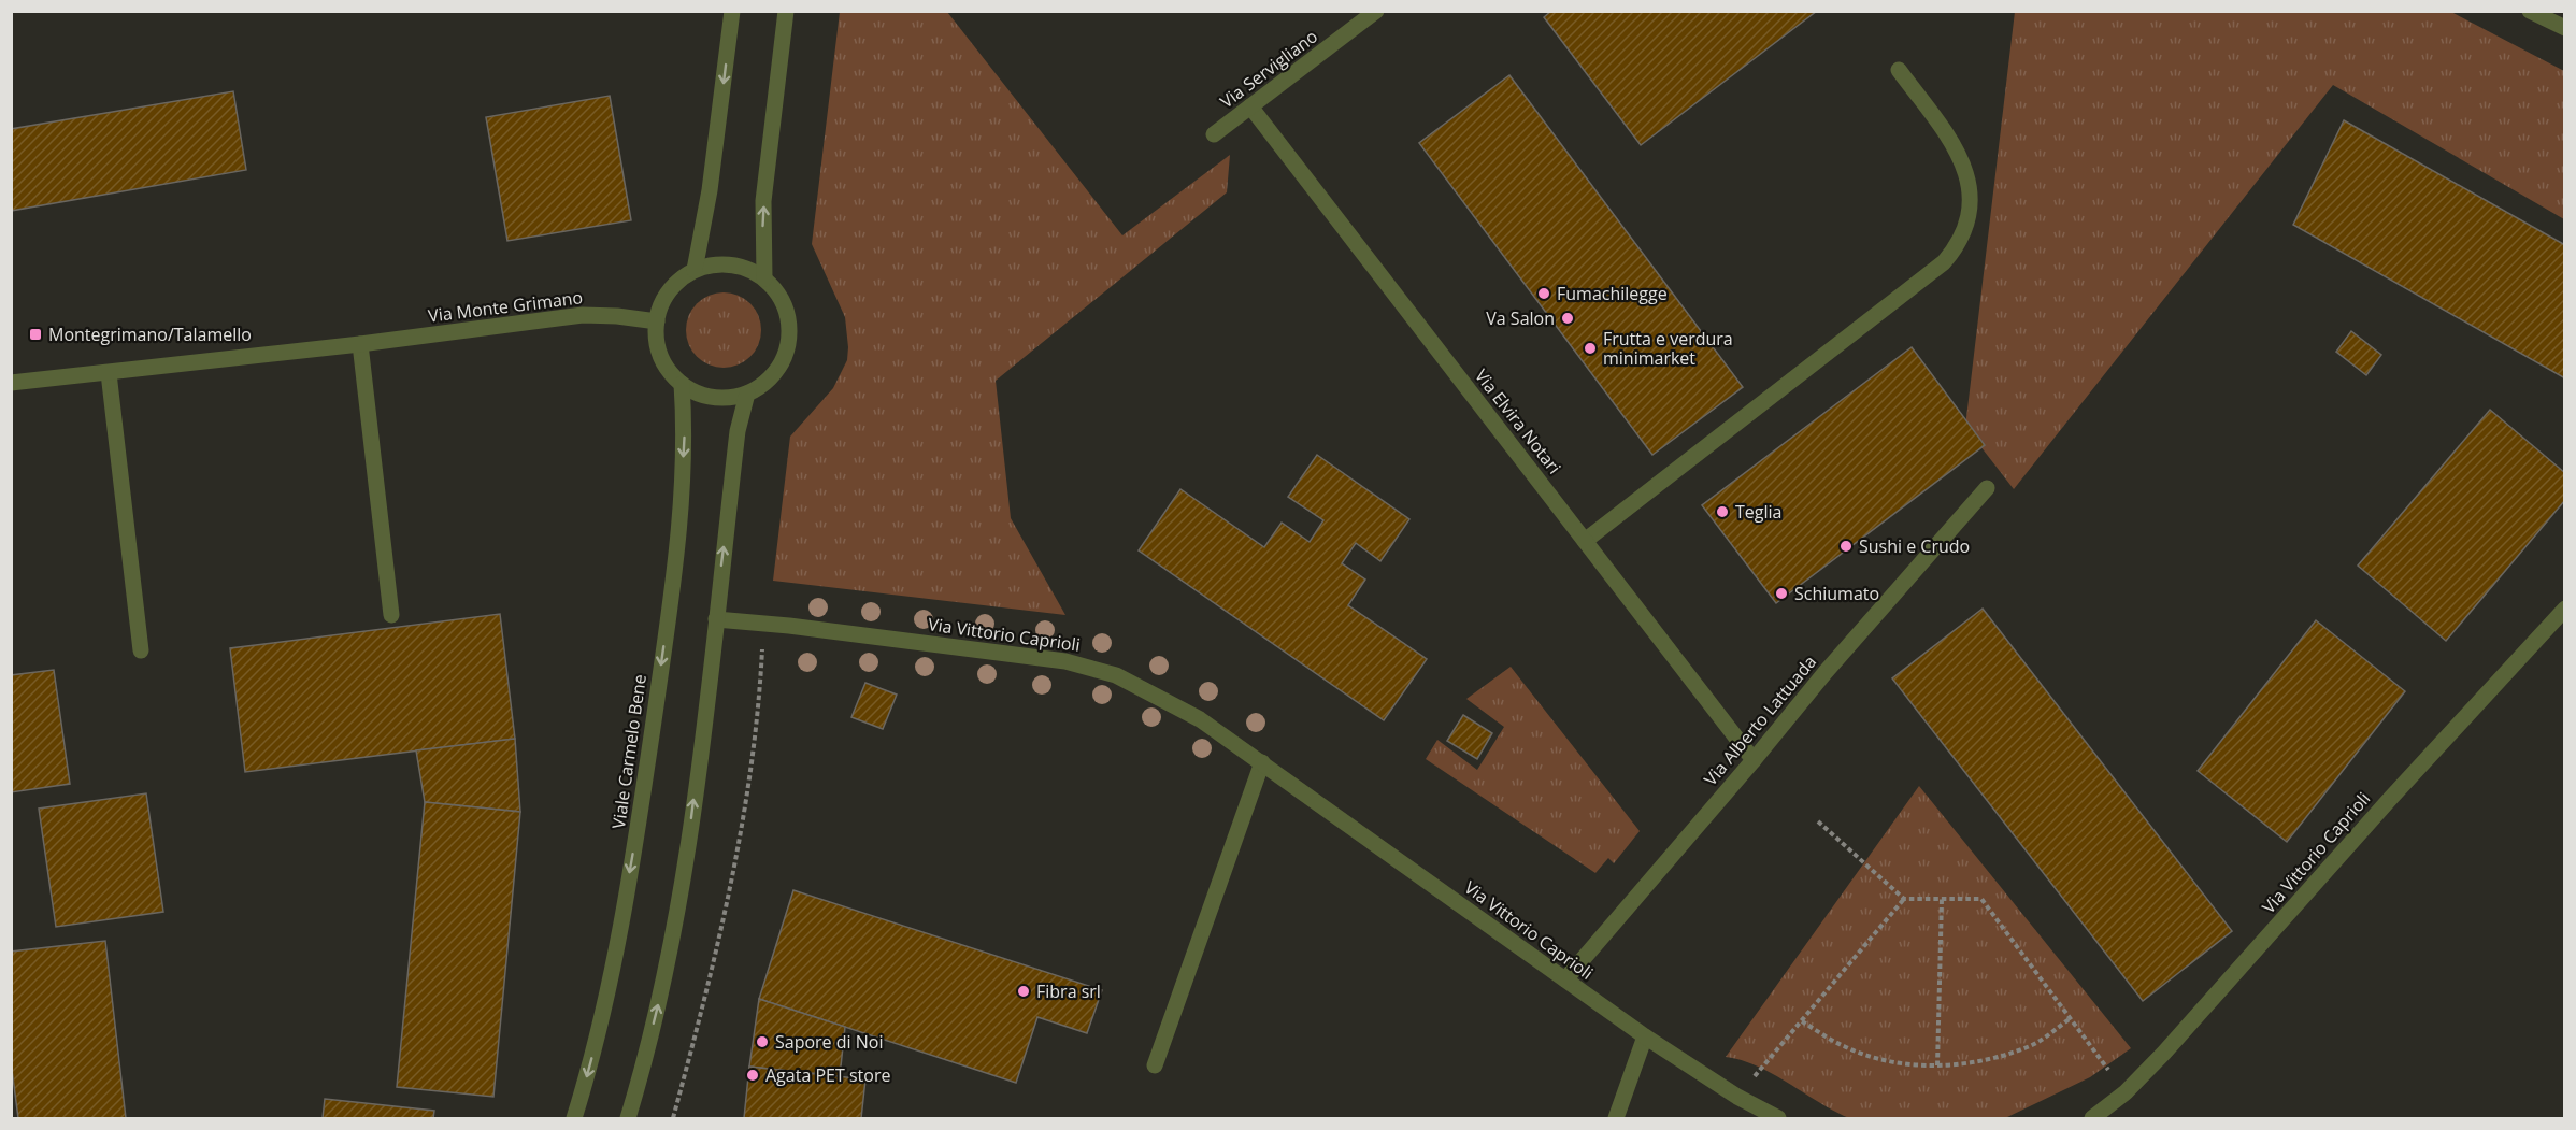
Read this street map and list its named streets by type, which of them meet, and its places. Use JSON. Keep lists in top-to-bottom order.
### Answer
{
  "streets": {
    "street": [
      "Via Servigliano",
      "Via Monte Grimano",
      "Via Elvira Notari",
      "Via Vittorio Caprioli",
      "Via Alberto Lattuada",
      "Viale Carmelo Bene"
    ]
  },
  "crossings": [
    ["Via Servigliano", "Via Elvira Notari"],
    ["Via Monte Grimano", "Viale Carmelo Bene"],
    ["Via Elvira Notari", "Via Alberto Lattuada"],
    ["Via Vittorio Caprioli", "Via Alberto Lattuada"]
  ],
  "places": {
    "other": [
      "Fumachilegge",
      "Va Salon",
      "Frutta e verdura minimarket",
      "Teglia",
      "Sushi e Crudo",
      "Schiumato",
      "Fibra srl",
      "Sapore di Noi",
      "Agata PET store"
    ],
    "transit": ["Montegrimano/Talamello"]
  }
}
